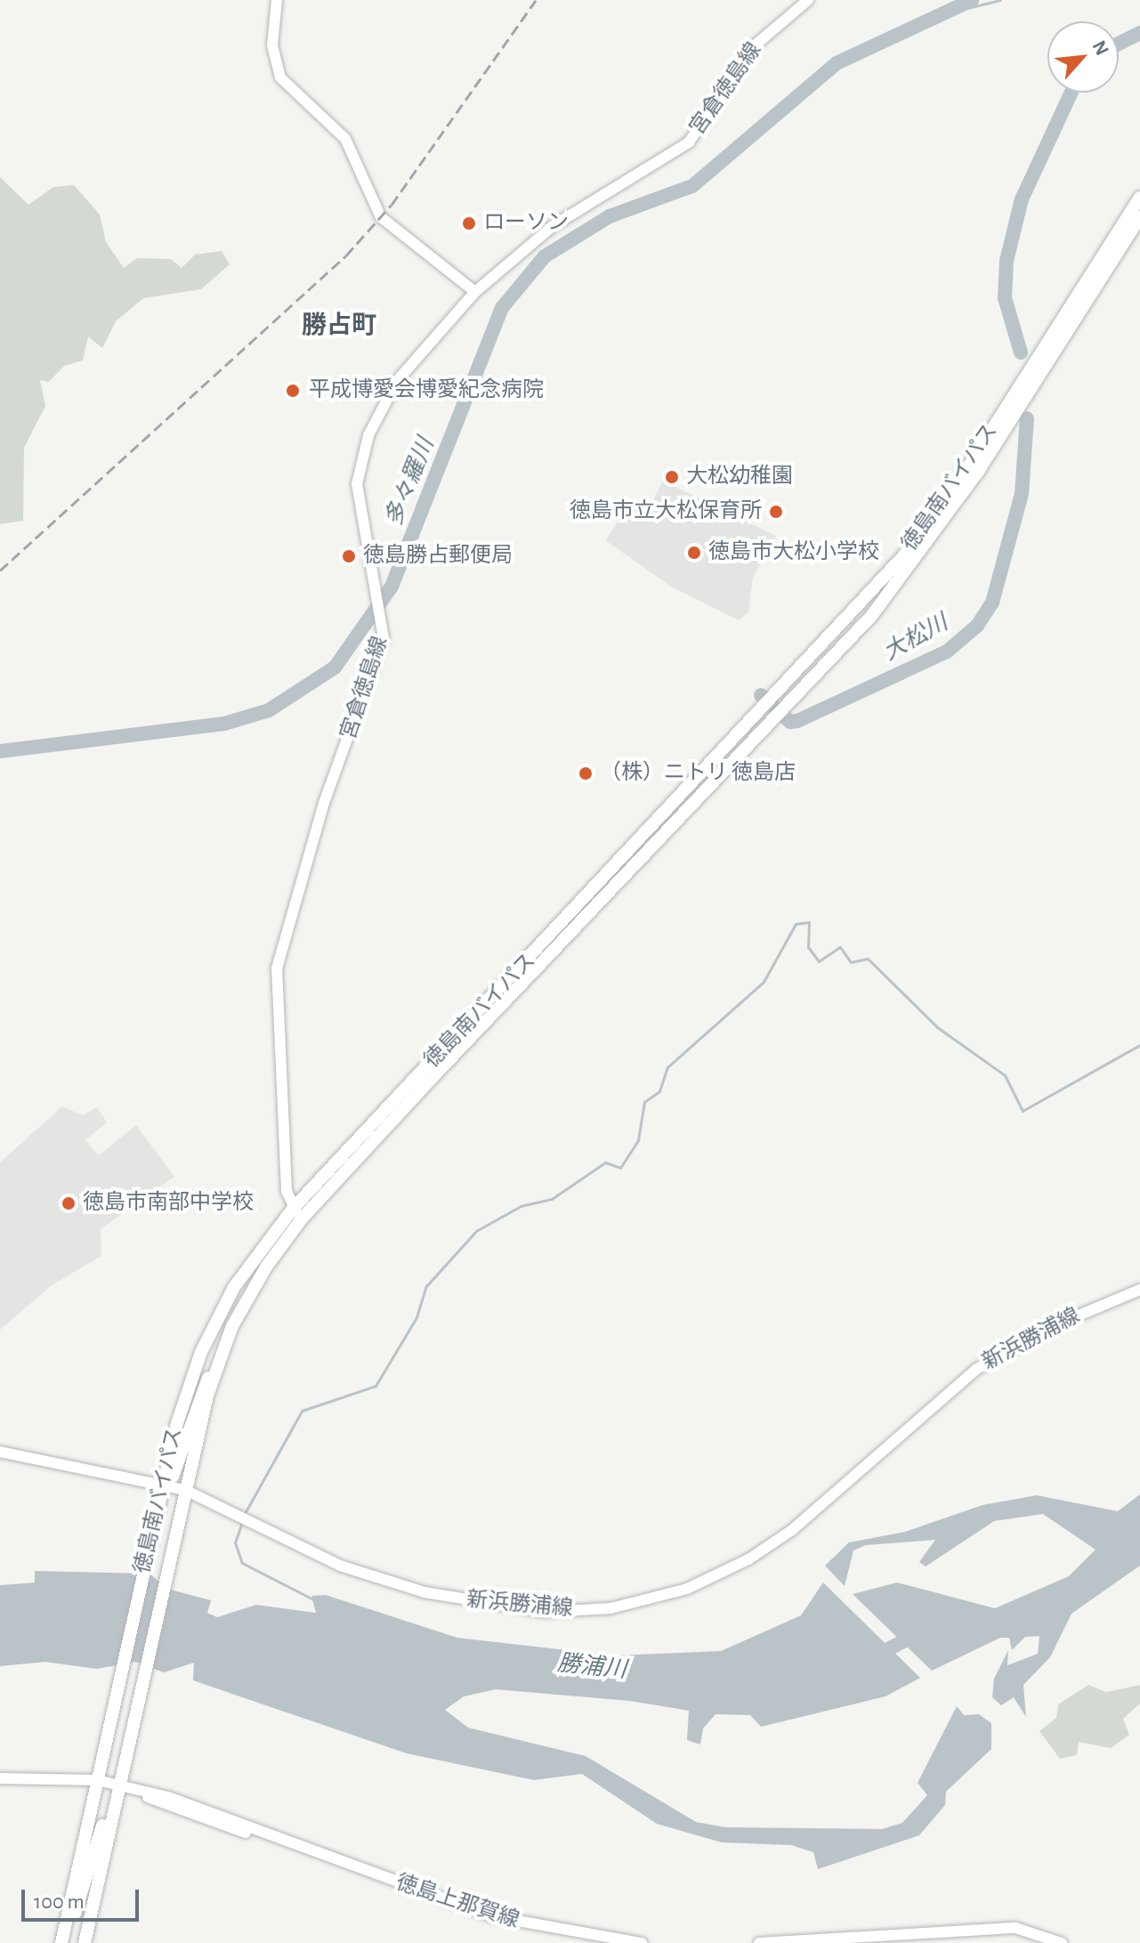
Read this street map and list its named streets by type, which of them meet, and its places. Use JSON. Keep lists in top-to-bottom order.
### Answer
{
  "streets": {
    "highway": ["徳島南バイパス"],
    "main road": ["宮倉徳島線", "新浜勝浦線", "徳島上那賀線"]
  },
  "crossings": [
    ["宮倉徳島線", "徳島南バイパス"],
    ["徳島南バイパス", "新浜勝浦線"],
    ["徳島南バイパス", "徳島上那賀線"]
  ],
  "districts": ["勝占町"],
  "water": ["多々羅川", "大松川", "勝浦川"],
  "places": [
    "ローソン",
    "平成博愛会博愛紀念病院",
    "大松幼稚園",
    "徳島市立大松保育所",
    "徳島市大松小学校",
    "徳島勝占郵便局",
    "（株）ニトリ 徳島店",
    "徳島市南部中学校"
  ],
  "scale_bar": "100 m",
  "north": "top right"
}
